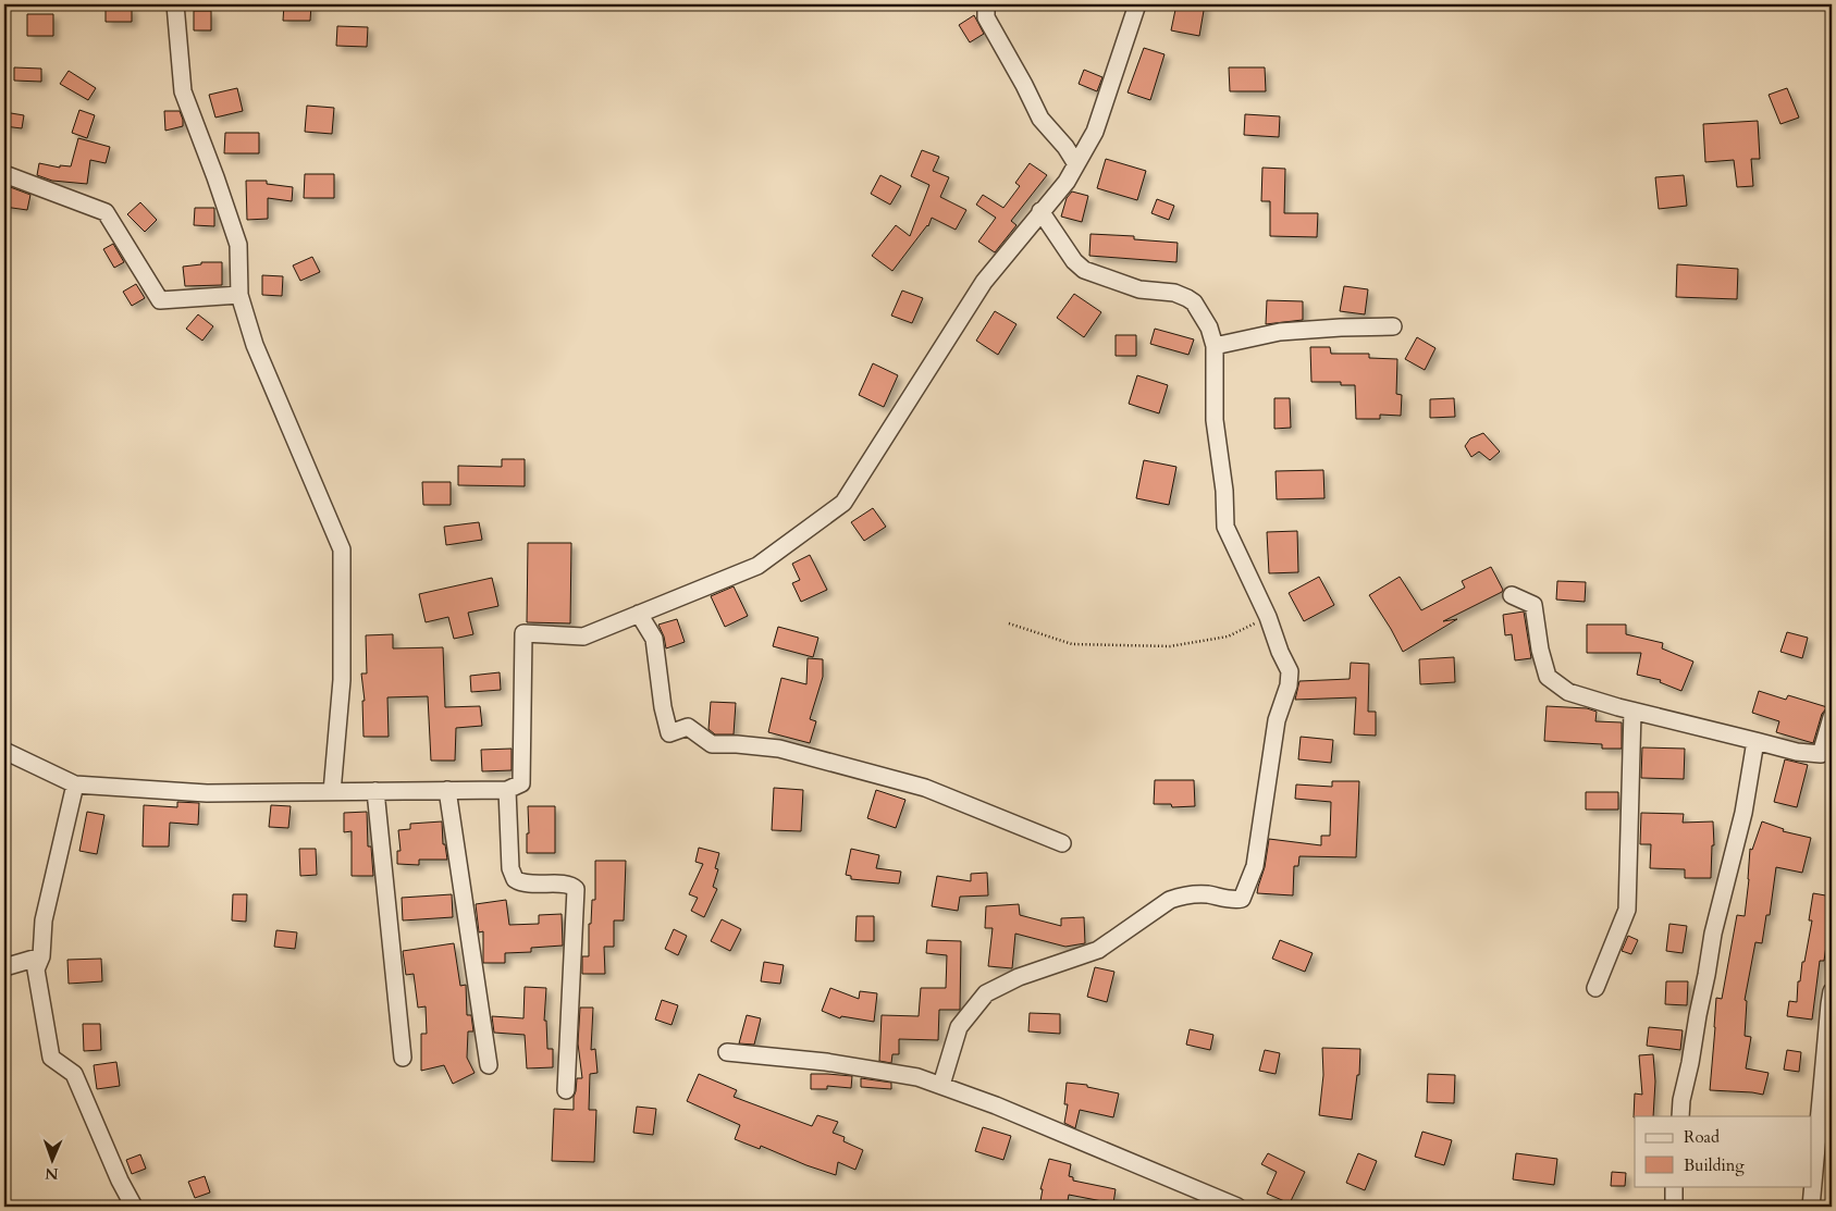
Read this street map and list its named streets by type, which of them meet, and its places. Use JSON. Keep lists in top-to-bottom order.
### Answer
{
  "legend": ["Road", "Building"],
  "north": "bottom"
}
